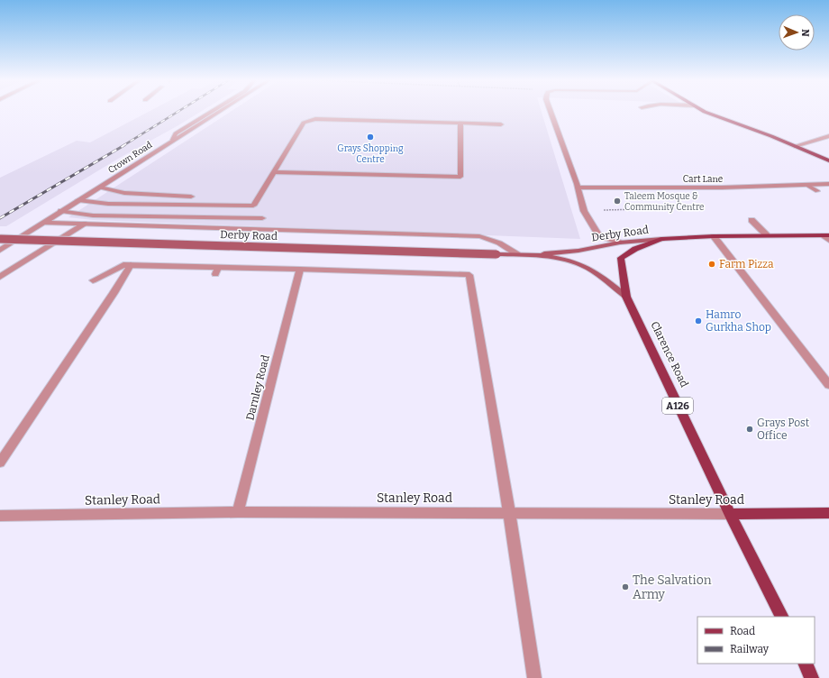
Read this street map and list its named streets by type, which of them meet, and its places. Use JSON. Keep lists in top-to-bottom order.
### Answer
{
  "streets": {
    "main road": [
      "Derby Road",
      "Clarence Road",
      "A126",
      "Stanley Road"
    ],
    "street": ["Crown Road", "Cart Lane", "Darnley Road"]
  },
  "crossings": [
    ["Derby Road", "Clarence Road"],
    ["Clarence Road", "Stanley Road"],
    ["Darnley Road", "Stanley Road"]
  ],
  "places": [
    "Grays Shopping Centre",
    "Taleem Mosque & Community Centre",
    "Farm Pizza",
    "Hamro Gurkha Shop",
    "Grays Post Office",
    "The Salvation Army"
  ],
  "legend": ["Road", "Railway"],
  "north": "right"
}
